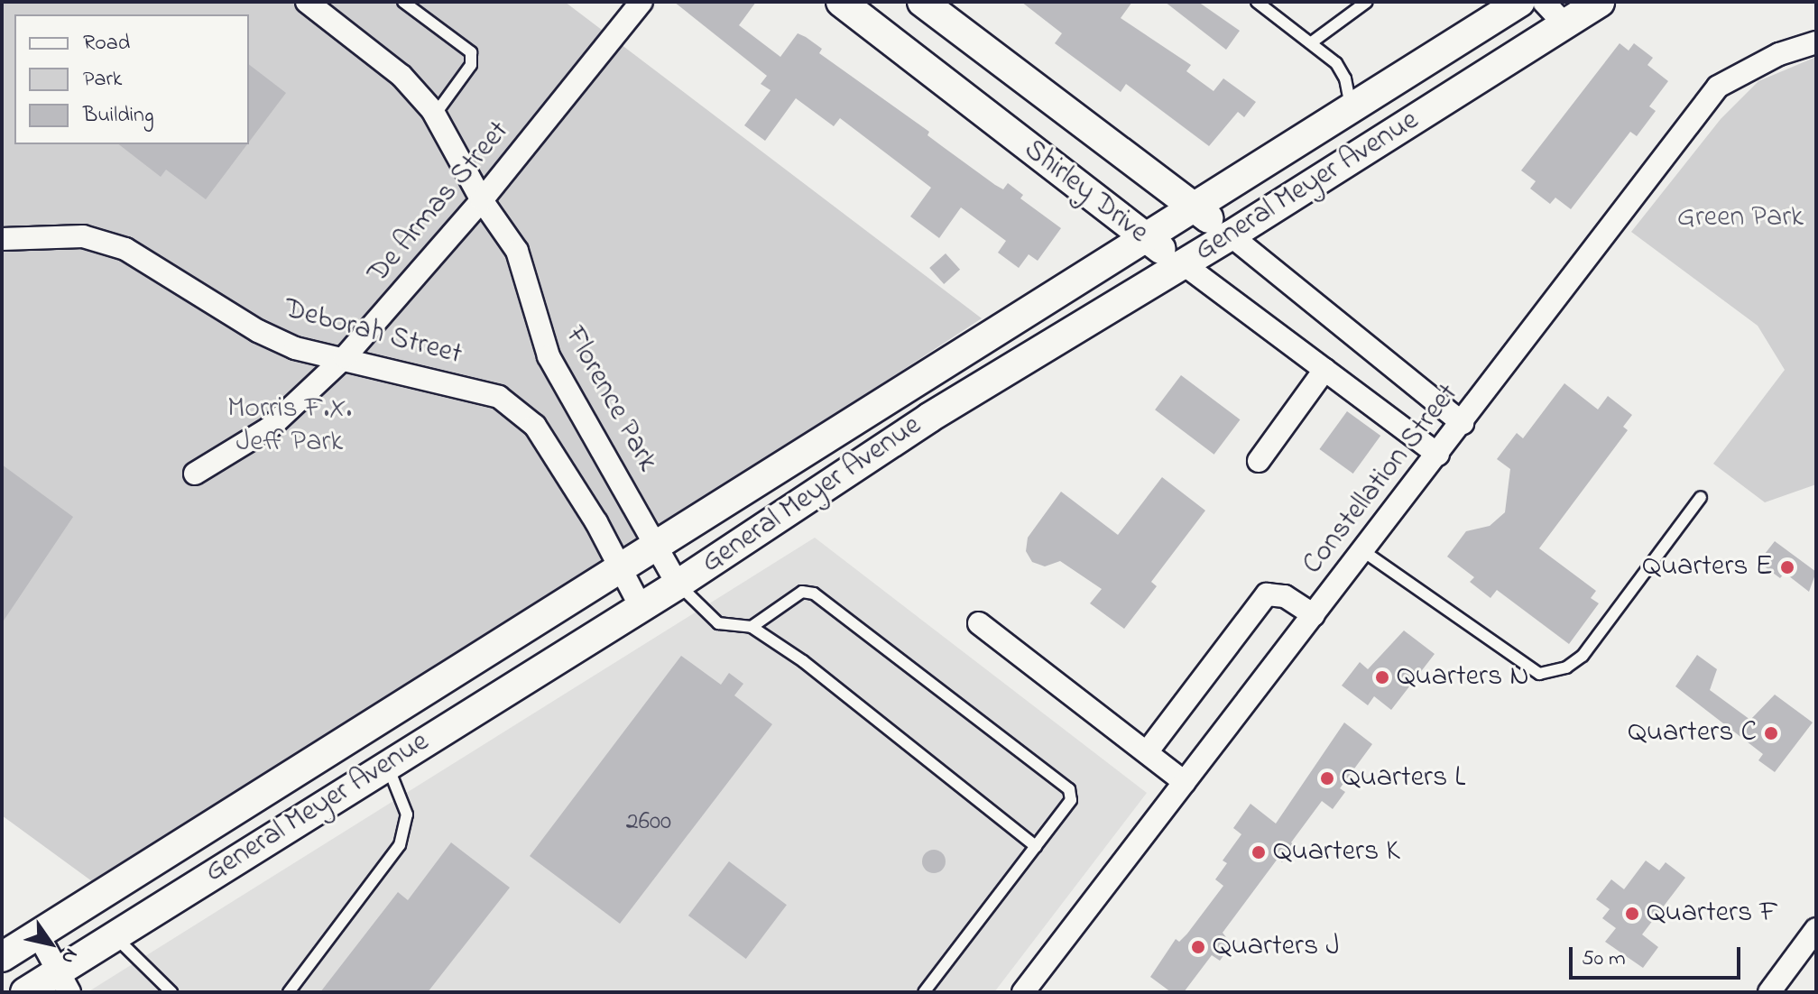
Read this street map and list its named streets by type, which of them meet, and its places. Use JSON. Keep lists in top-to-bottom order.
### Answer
{
  "streets": {
    "main road": ["General Meyer Avenue", "Shirley Drive"],
    "street": [
      "De Armas Street",
      "Deborah Street",
      "Florence Park",
      "Constellation Street"
    ]
  },
  "crossings": [
    ["General Meyer Avenue", "Shirley Drive"],
    ["General Meyer Avenue", "Deborah Street"],
    ["General Meyer Avenue", "Florence Park"],
    ["Shirley Drive", "Constellation Street"],
    ["De Armas Street", "Deborah Street"],
    ["De Armas Street", "Florence Park"]
  ],
  "parks": ["Green Park", "Morris F.X. Jeff Park"],
  "places": [
    "Quarters E",
    "Quarters N",
    "Quarters C",
    "Quarters L",
    "Quarters K",
    "Quarters F",
    "Quarters J"
  ],
  "house_numbers": ["2600"],
  "legend": ["Road", "Park", "Building"],
  "scale_bar": "50 m",
  "north": "bottom right"
}
